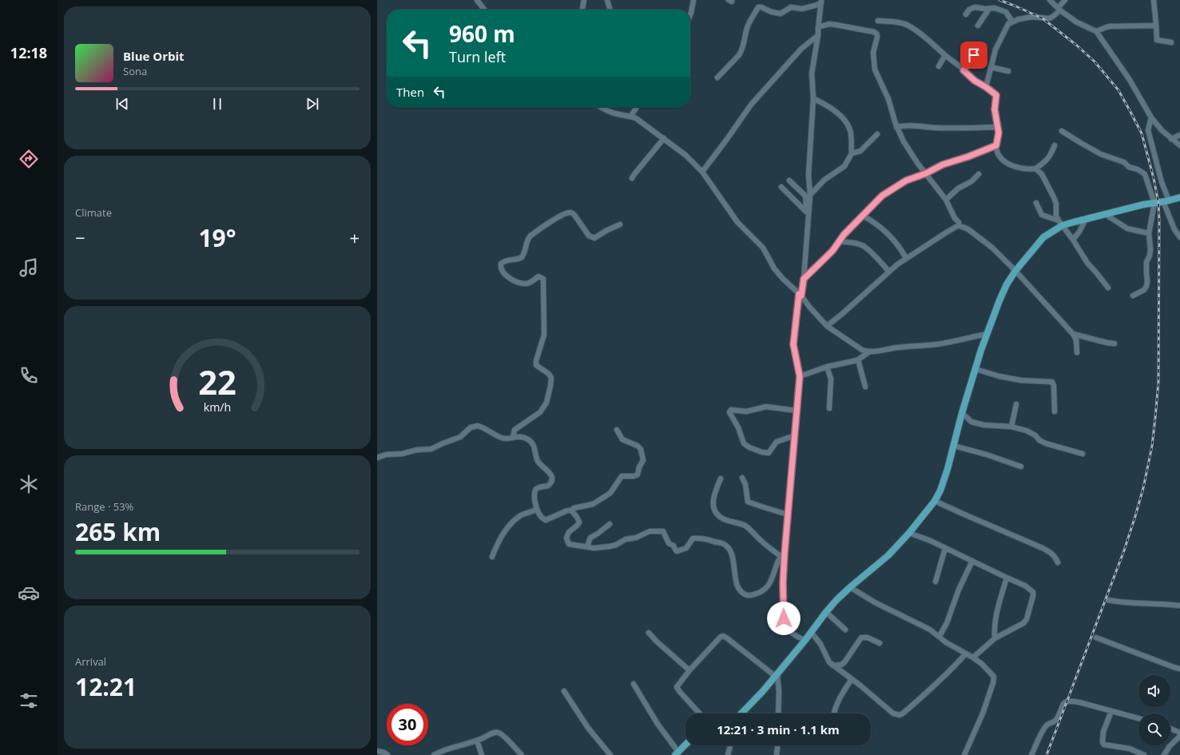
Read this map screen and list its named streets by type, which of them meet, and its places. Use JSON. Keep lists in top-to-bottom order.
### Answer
{
  "page": {
    "tabs": "12:18",
    "turn": ["960 m", "Turn left"],
    "song": ["Blue Orbit", "Sona"],
    "then": "Then",
    "tile": [
      "Climate",
      ["Range · 53%", "265 km"],
      ["Arrival", "12:21"]
    ],
    "heat": ["−", "19°", "+"],
    "limit": "30",
    "trip": "12:21 · 3 min · 1.1 km",
    "gauge": ["22", "km/h"]
  }
}
